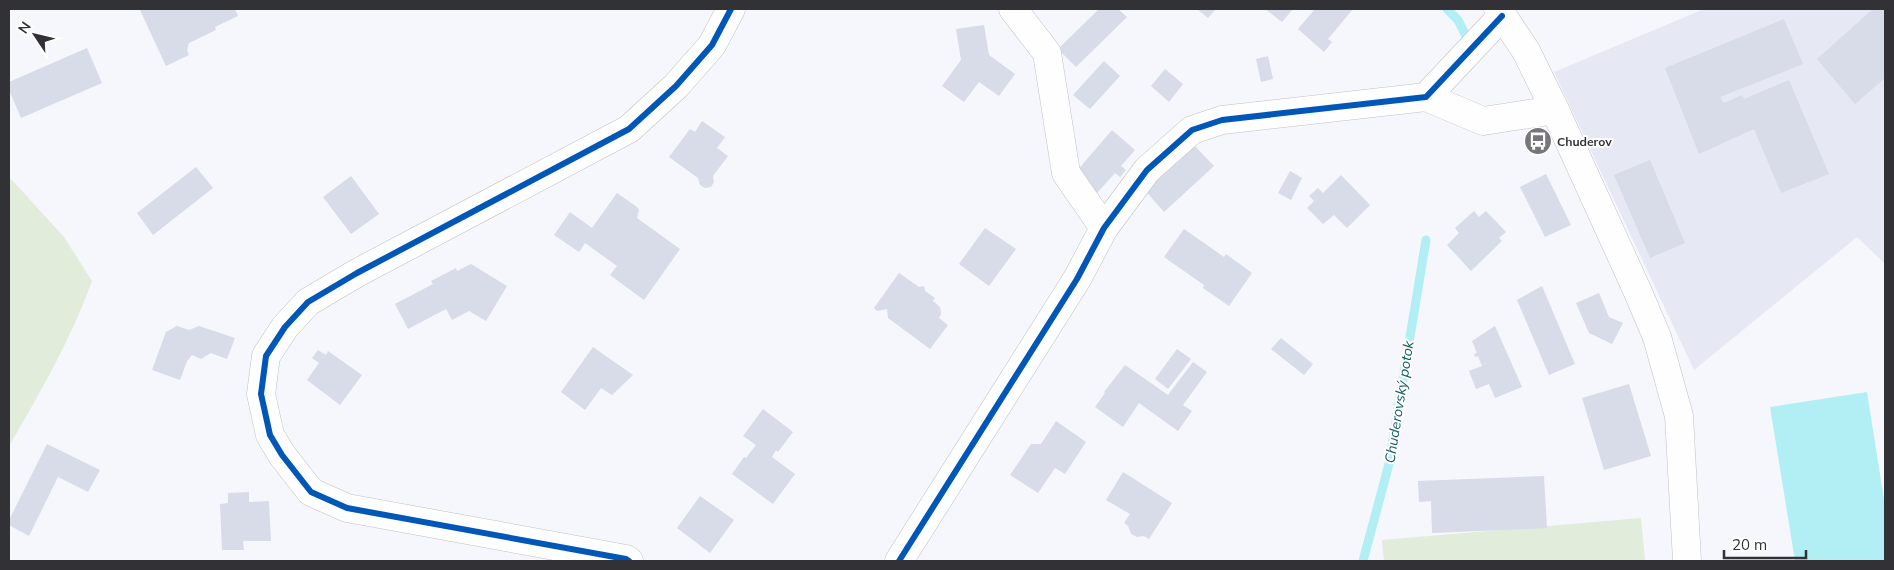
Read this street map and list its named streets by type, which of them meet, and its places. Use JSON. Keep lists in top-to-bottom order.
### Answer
{
  "water": ["Chuderovský potok"],
  "places": {
    "bus stop": ["Chuderov"]
  },
  "scale_bar": "20 m",
  "north": "top left"
}
